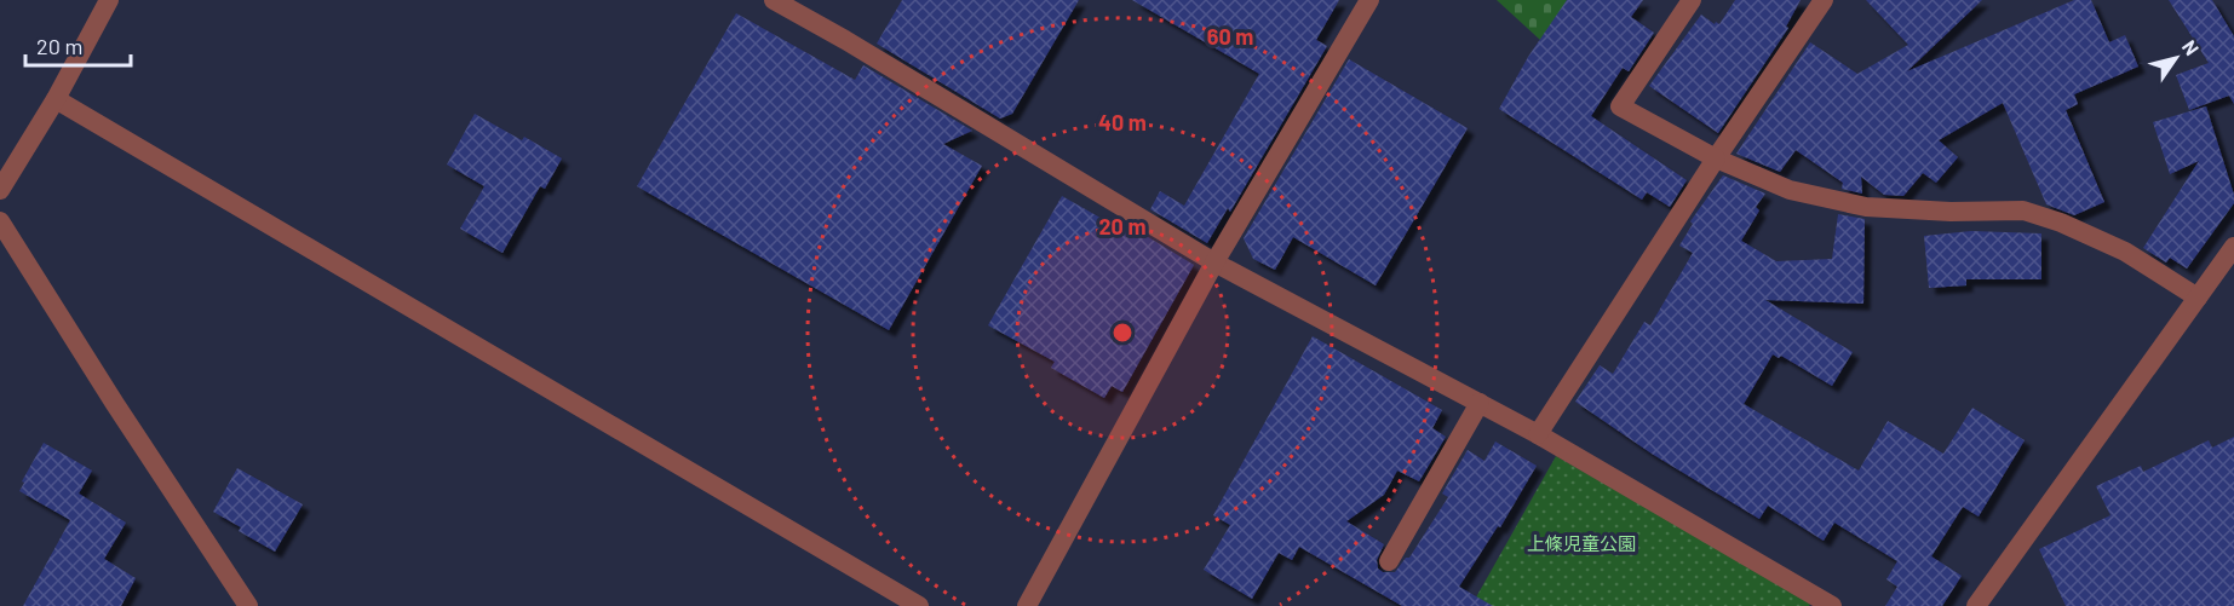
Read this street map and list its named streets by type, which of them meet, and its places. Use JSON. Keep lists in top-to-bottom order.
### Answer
{
  "parks": ["上條児童公園"],
  "scale_bar": "20 m",
  "north": "top right",
  "rings": ["60 m", "40 m", "20 m"]
}
